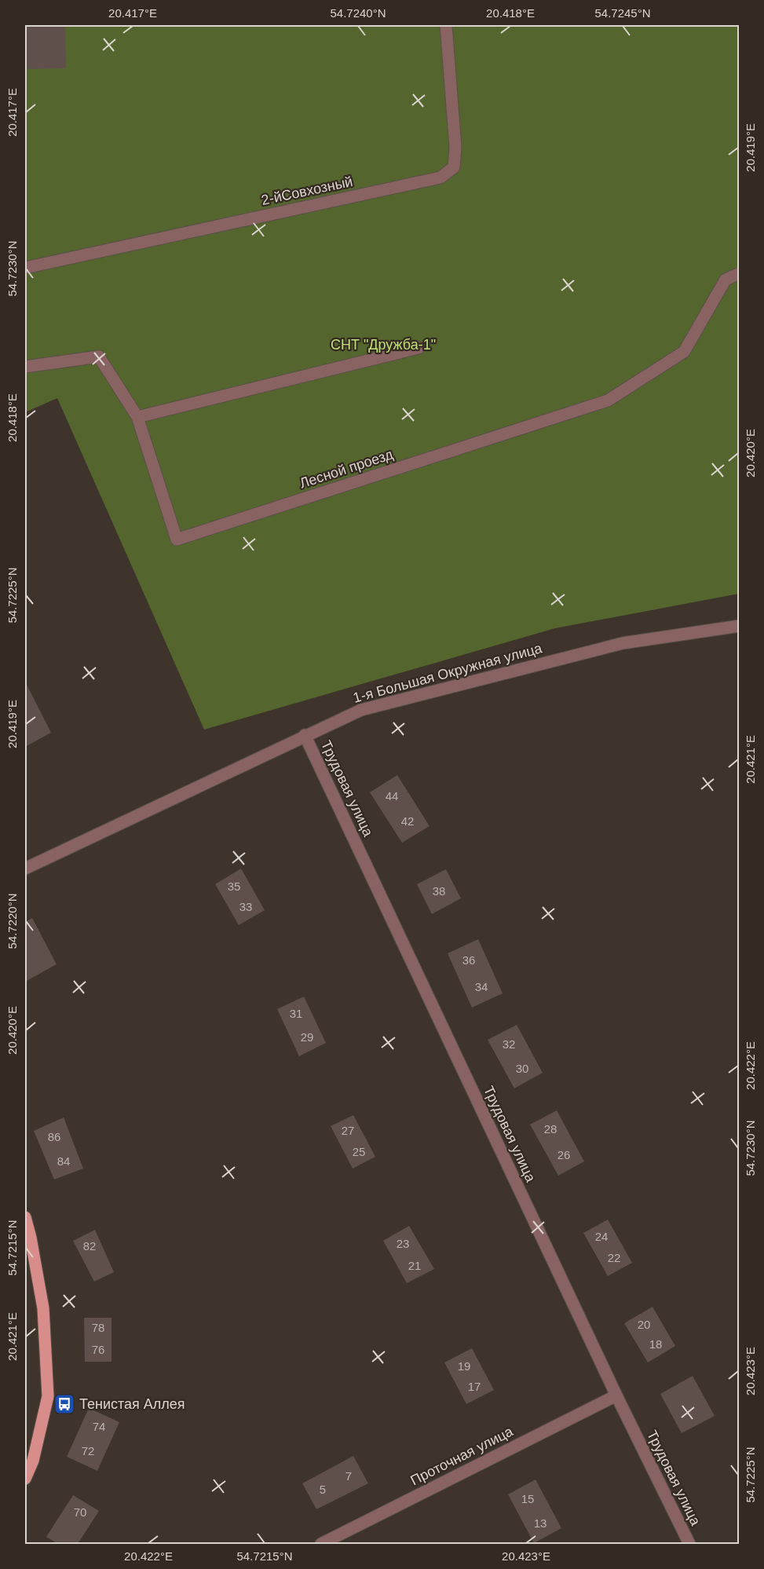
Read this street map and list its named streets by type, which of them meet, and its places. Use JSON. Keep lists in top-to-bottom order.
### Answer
{
  "streets": {
    "street": [
      "2-йСовхозный",
      "Лесной проезд",
      "1-я Большая Окружная улица",
      "Трудовая улица",
      "Проточная улица"
    ]
  },
  "crossings": [
    ["1-я Большая Окружная улица", "Трудовая улица"],
    ["Трудовая улица", "Проточная улица"]
  ],
  "parks": ["СНТ \"Дружба-1\""],
  "places": {
    "bus stop": ["Тенистая Аллея"]
  },
  "house_numbers": [
    "44",
    "42",
    "35",
    "38",
    "33",
    "36",
    "34",
    "31",
    "29",
    "32",
    "30",
    "28",
    "27",
    "86",
    "25",
    "26",
    "84",
    "24",
    "23",
    "82",
    "22",
    "21",
    "20",
    "78",
    "18",
    "76",
    "19",
    "17",
    "74",
    "72",
    "7",
    "5",
    "15",
    "70",
    "13"
  ],
  "coordinates": [
    "20.417°E",
    "54.7240°N",
    "20.418°E",
    "54.7245°N",
    "20.419°E",
    "54.7230°N",
    "20.420°E",
    "54.7225°N",
    "20.421°E",
    "54.7220°N",
    "20.422°E",
    "54.7215°N",
    "20.423°E"
  ]
}
